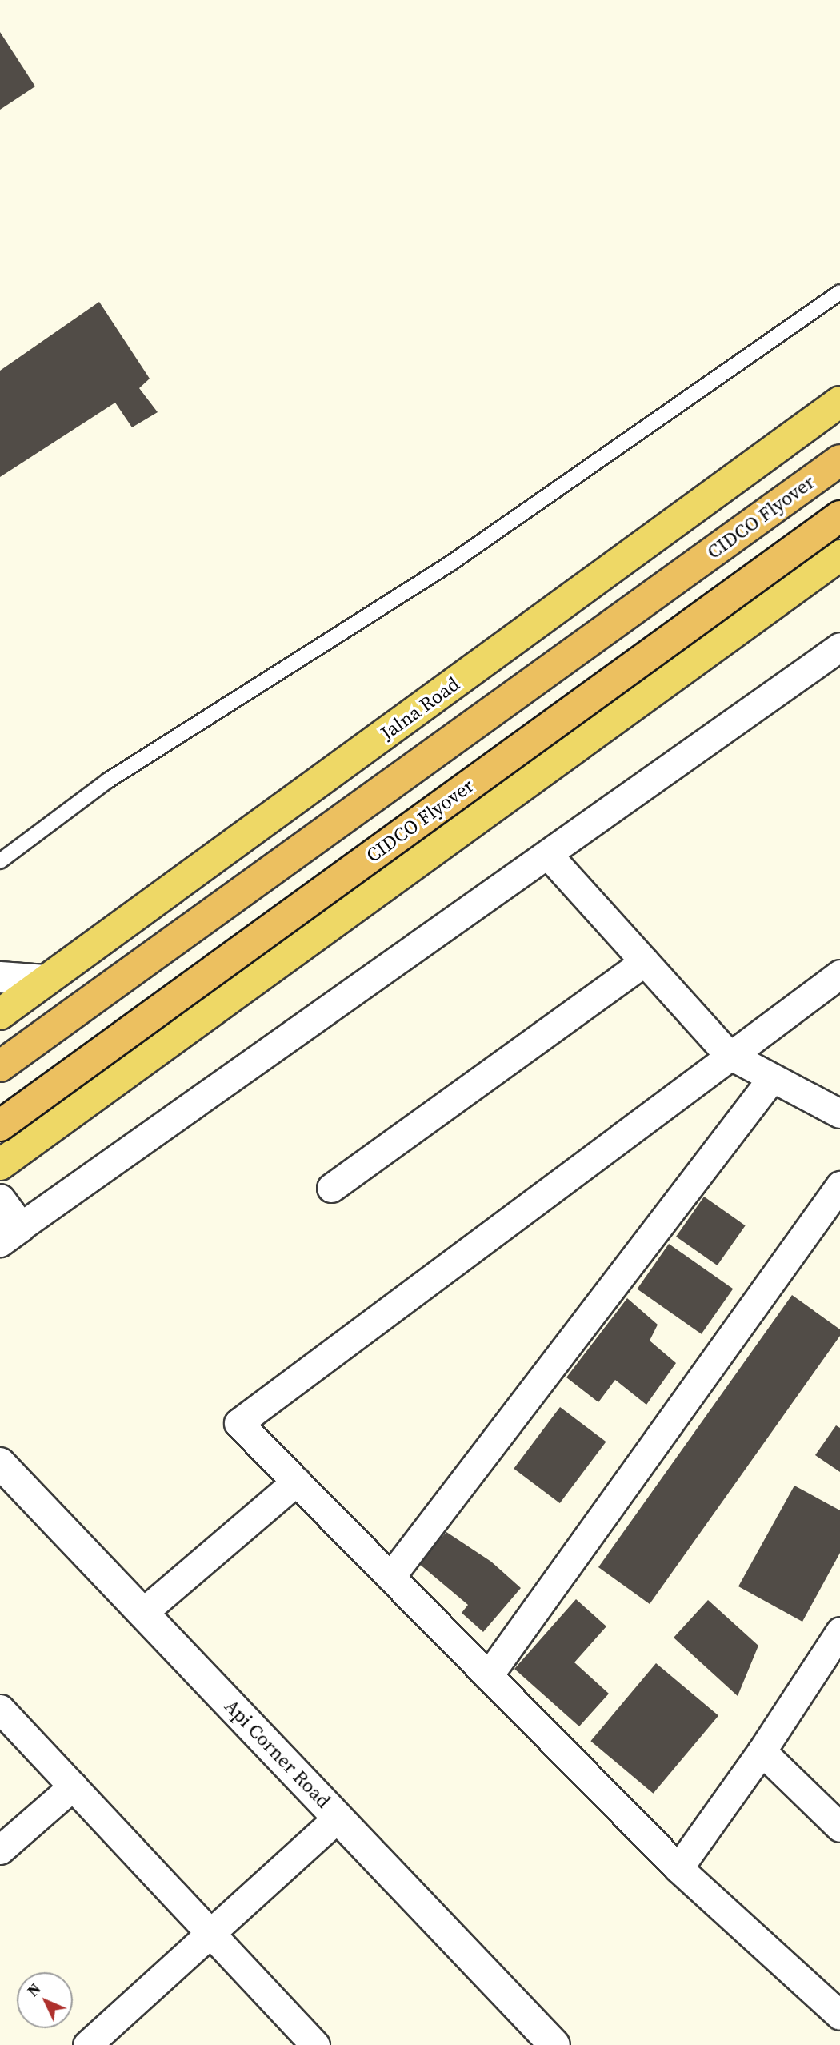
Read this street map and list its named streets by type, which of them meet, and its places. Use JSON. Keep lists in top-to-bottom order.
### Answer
{
  "streets": {
    "highway": ["CIDCO Flyover"],
    "main road": ["Jalna Road"],
    "street": ["Api Corner Road"]
  },
  "north": "top left"
}
